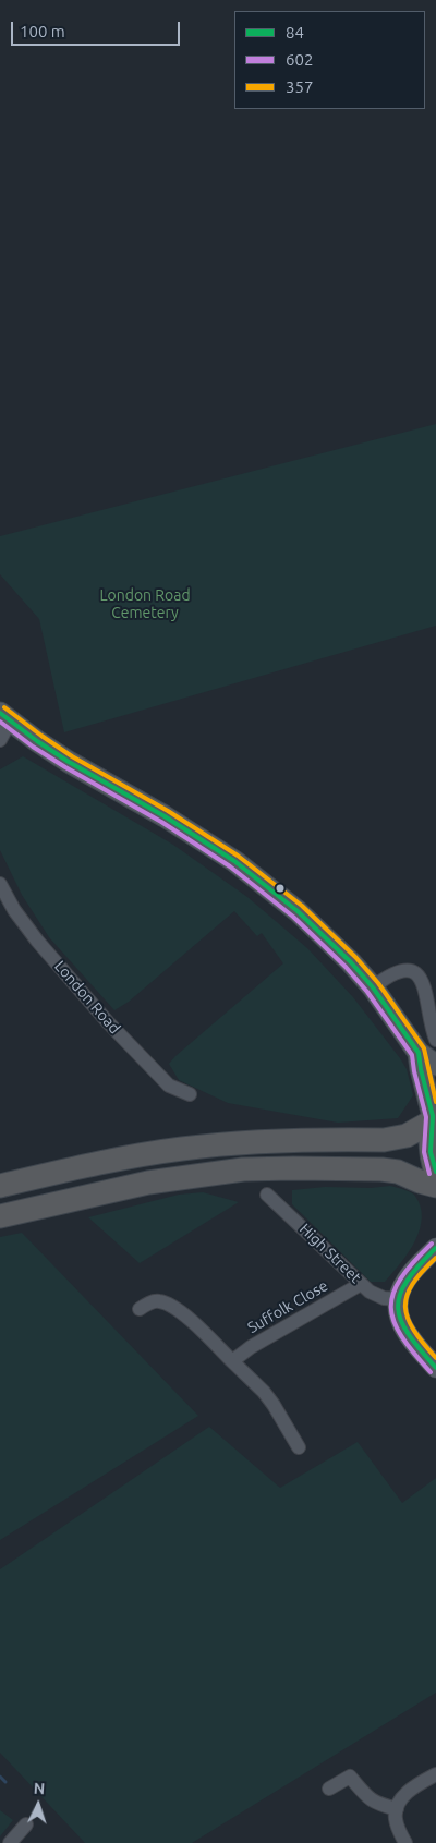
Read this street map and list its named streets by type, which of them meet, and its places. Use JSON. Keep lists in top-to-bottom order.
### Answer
{
  "streets": {
    "street": ["London Road", "High Street", "Suffolk Close"]
  },
  "crossings": [
    ["High Street", "Suffolk Close"]
  ],
  "parks": ["London Road Cemetery"],
  "lines": ["transit line 357", "transit line 84", "transit line 602"],
  "legend": ["84", "602", "357"],
  "scale_bar": "100 m",
  "north": "top"
}
